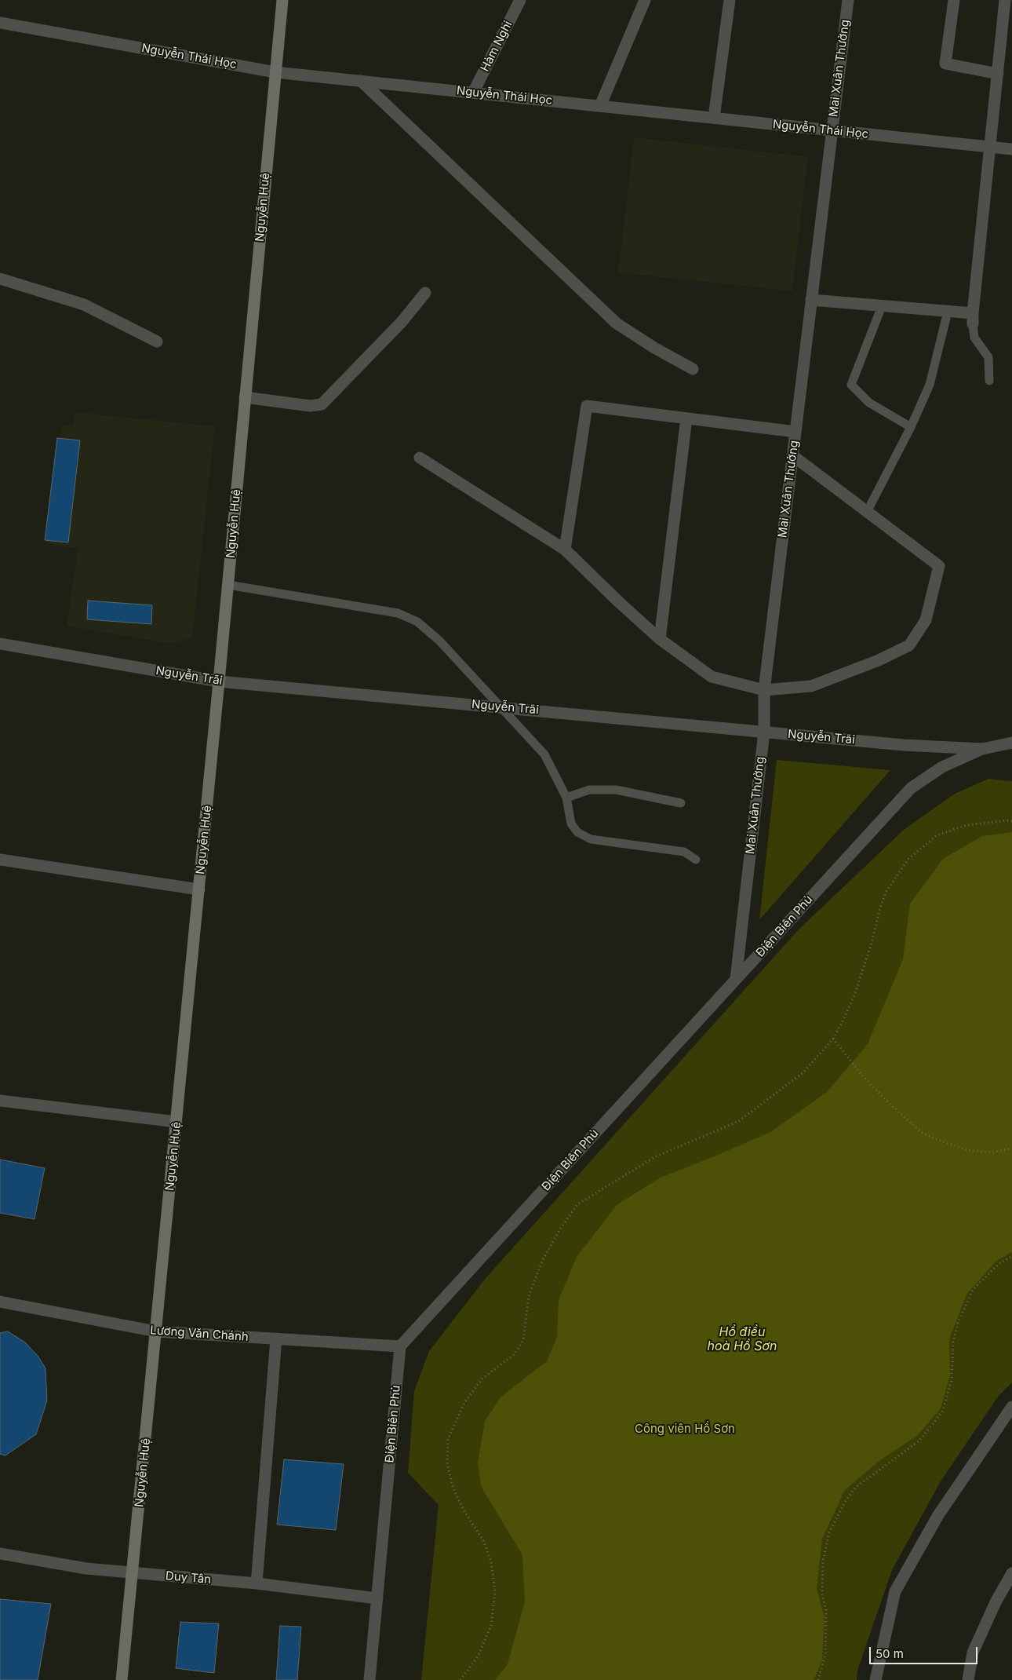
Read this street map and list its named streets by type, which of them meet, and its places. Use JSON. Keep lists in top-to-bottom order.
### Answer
{
  "streets": {
    "main road": ["Nguyễn Huệ"],
    "street": [
      "Hàm Nghi",
      "Nguyễn Thái Học",
      "Mai Xuân Thưởng",
      "Nguyễn Trãi",
      "Điện Biên Phủ",
      "Lương Văn Chánh",
      "Duy Tân"
    ]
  },
  "crossings": [
    ["Hàm Nghi", "Nguyễn Thái Học"],
    ["Nguyễn Thái Học", "Mai Xuân Thưởng"],
    ["Nguyễn Thái Học", "Nguyễn Huệ"],
    ["Mai Xuân Thưởng", "Nguyễn Trãi"],
    ["Mai Xuân Thưởng", "Điện Biên Phủ"],
    ["Nguyễn Huệ", "Nguyễn Trãi"],
    ["Nguyễn Huệ", "Lương Văn Chánh"],
    ["Nguyễn Huệ", "Duy Tân"],
    ["Nguyễn Trãi", "Điện Biên Phủ"],
    ["Điện Biên Phủ", "Lương Văn Chánh"],
    ["Điện Biên Phủ", "Duy Tân"]
  ],
  "water": ["Hồ điều hoà Hồ Sơn"],
  "parks": ["Công viên Hồ Sơn"],
  "scale_bar": "50 m"
}
